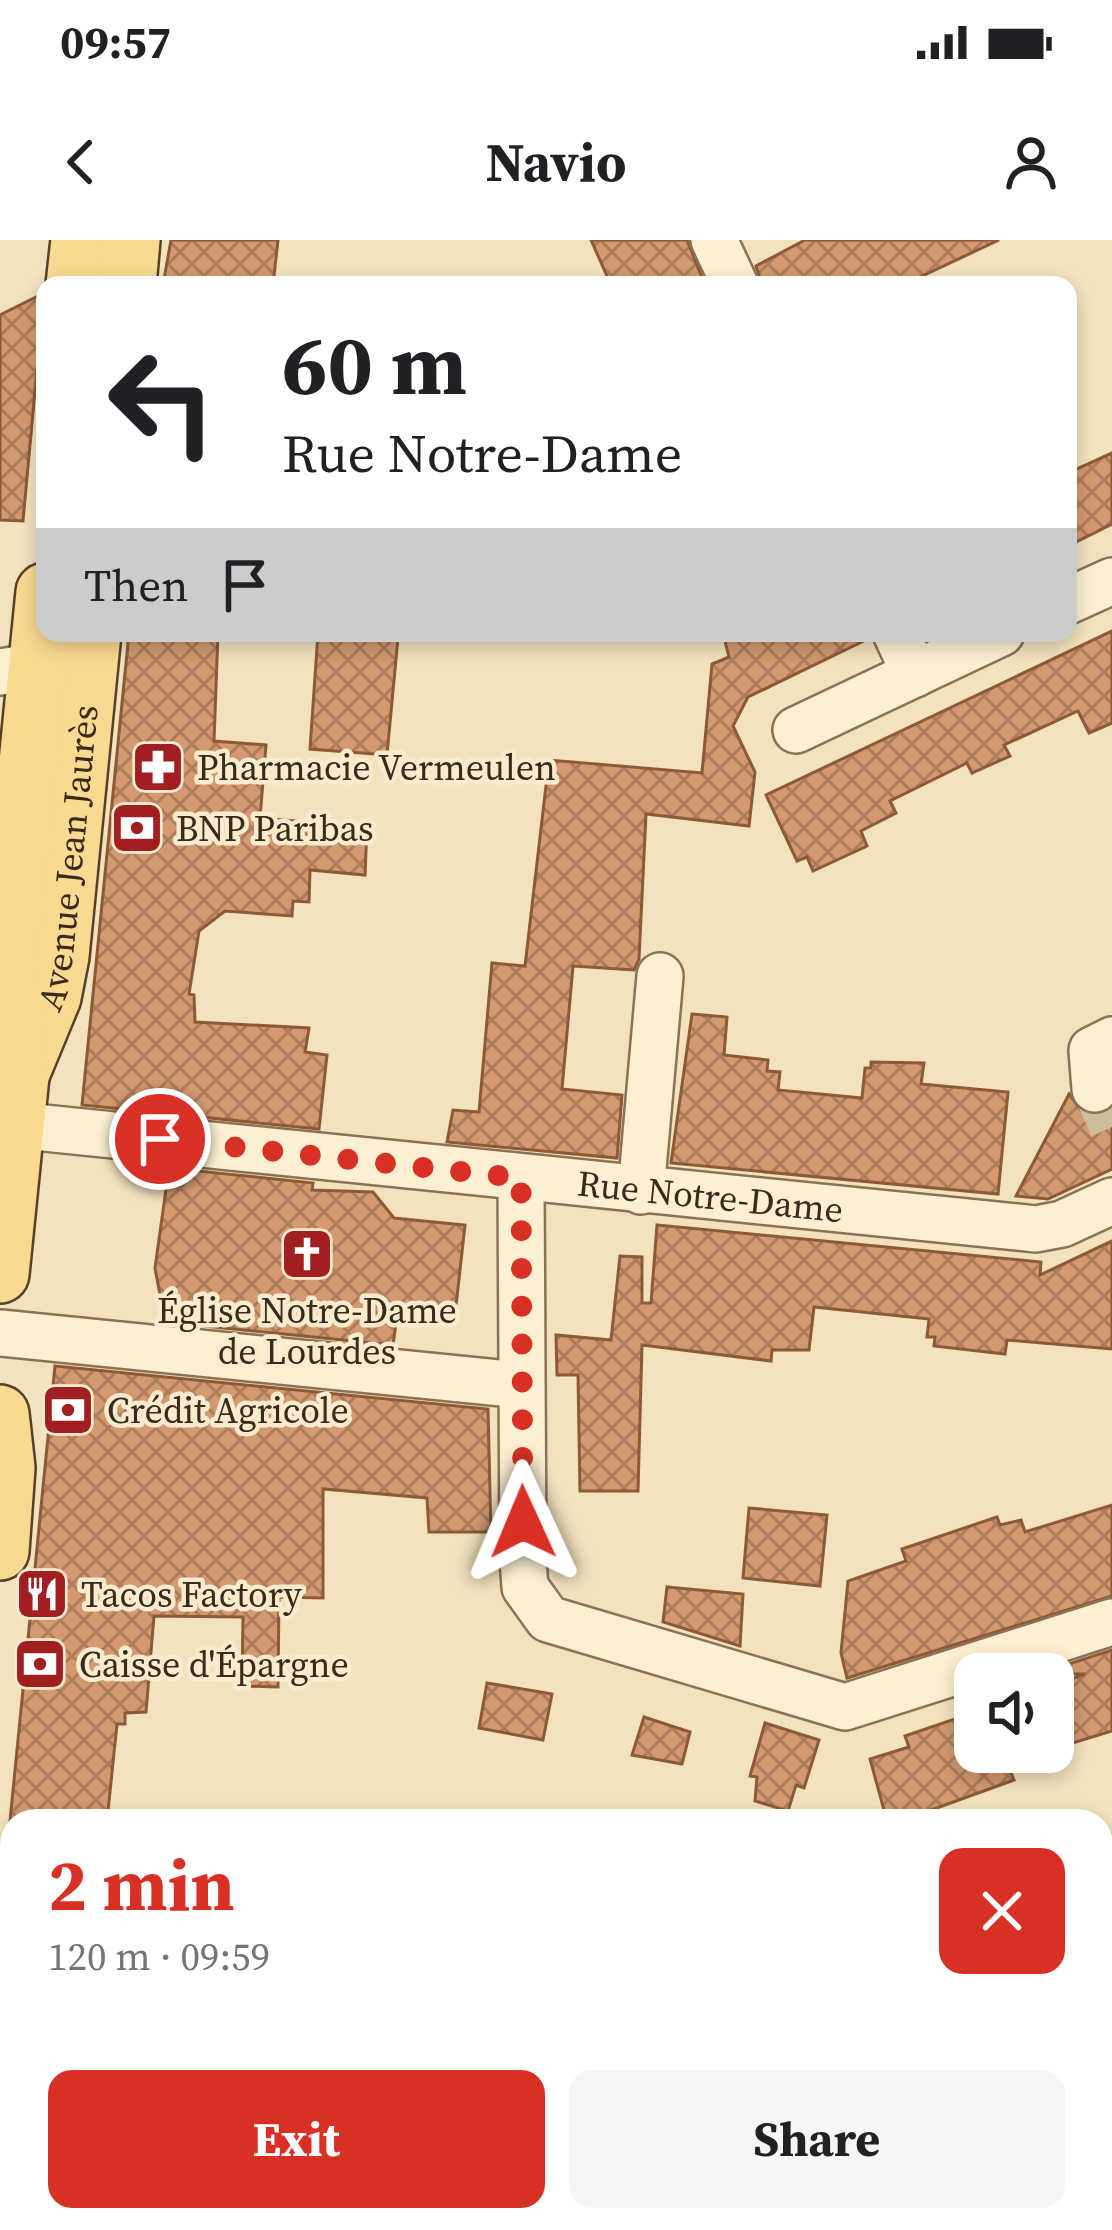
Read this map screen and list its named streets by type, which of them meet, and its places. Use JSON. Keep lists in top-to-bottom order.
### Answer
{
  "streets": {
    "main road": ["Avenue Jean Jaurès"],
    "street": ["Rue Notre-Dame"]
  },
  "crossings": [
    ["Avenue Jean Jaurès", "Rue Notre-Dame"]
  ],
  "places": {
    "pharmacy": ["Pharmacie Vermeulen"],
    "bank": ["BNP Paribas", "Crédit Agricole", "Caisse d'Épargne"],
    "church": ["Église Notre-Dame de Lourdes"],
    "restaurant": ["Tacos Factory"]
  },
  "page": {
    "status": "09:57",
    "header": "Navio",
    "turn": ["60 m", "Rue Notre-Dame"],
    "then": "Then",
    "heading": ["2 min", "120 m · 09:59"],
    "buttons": ["Exit", "Share"]
  }
}
